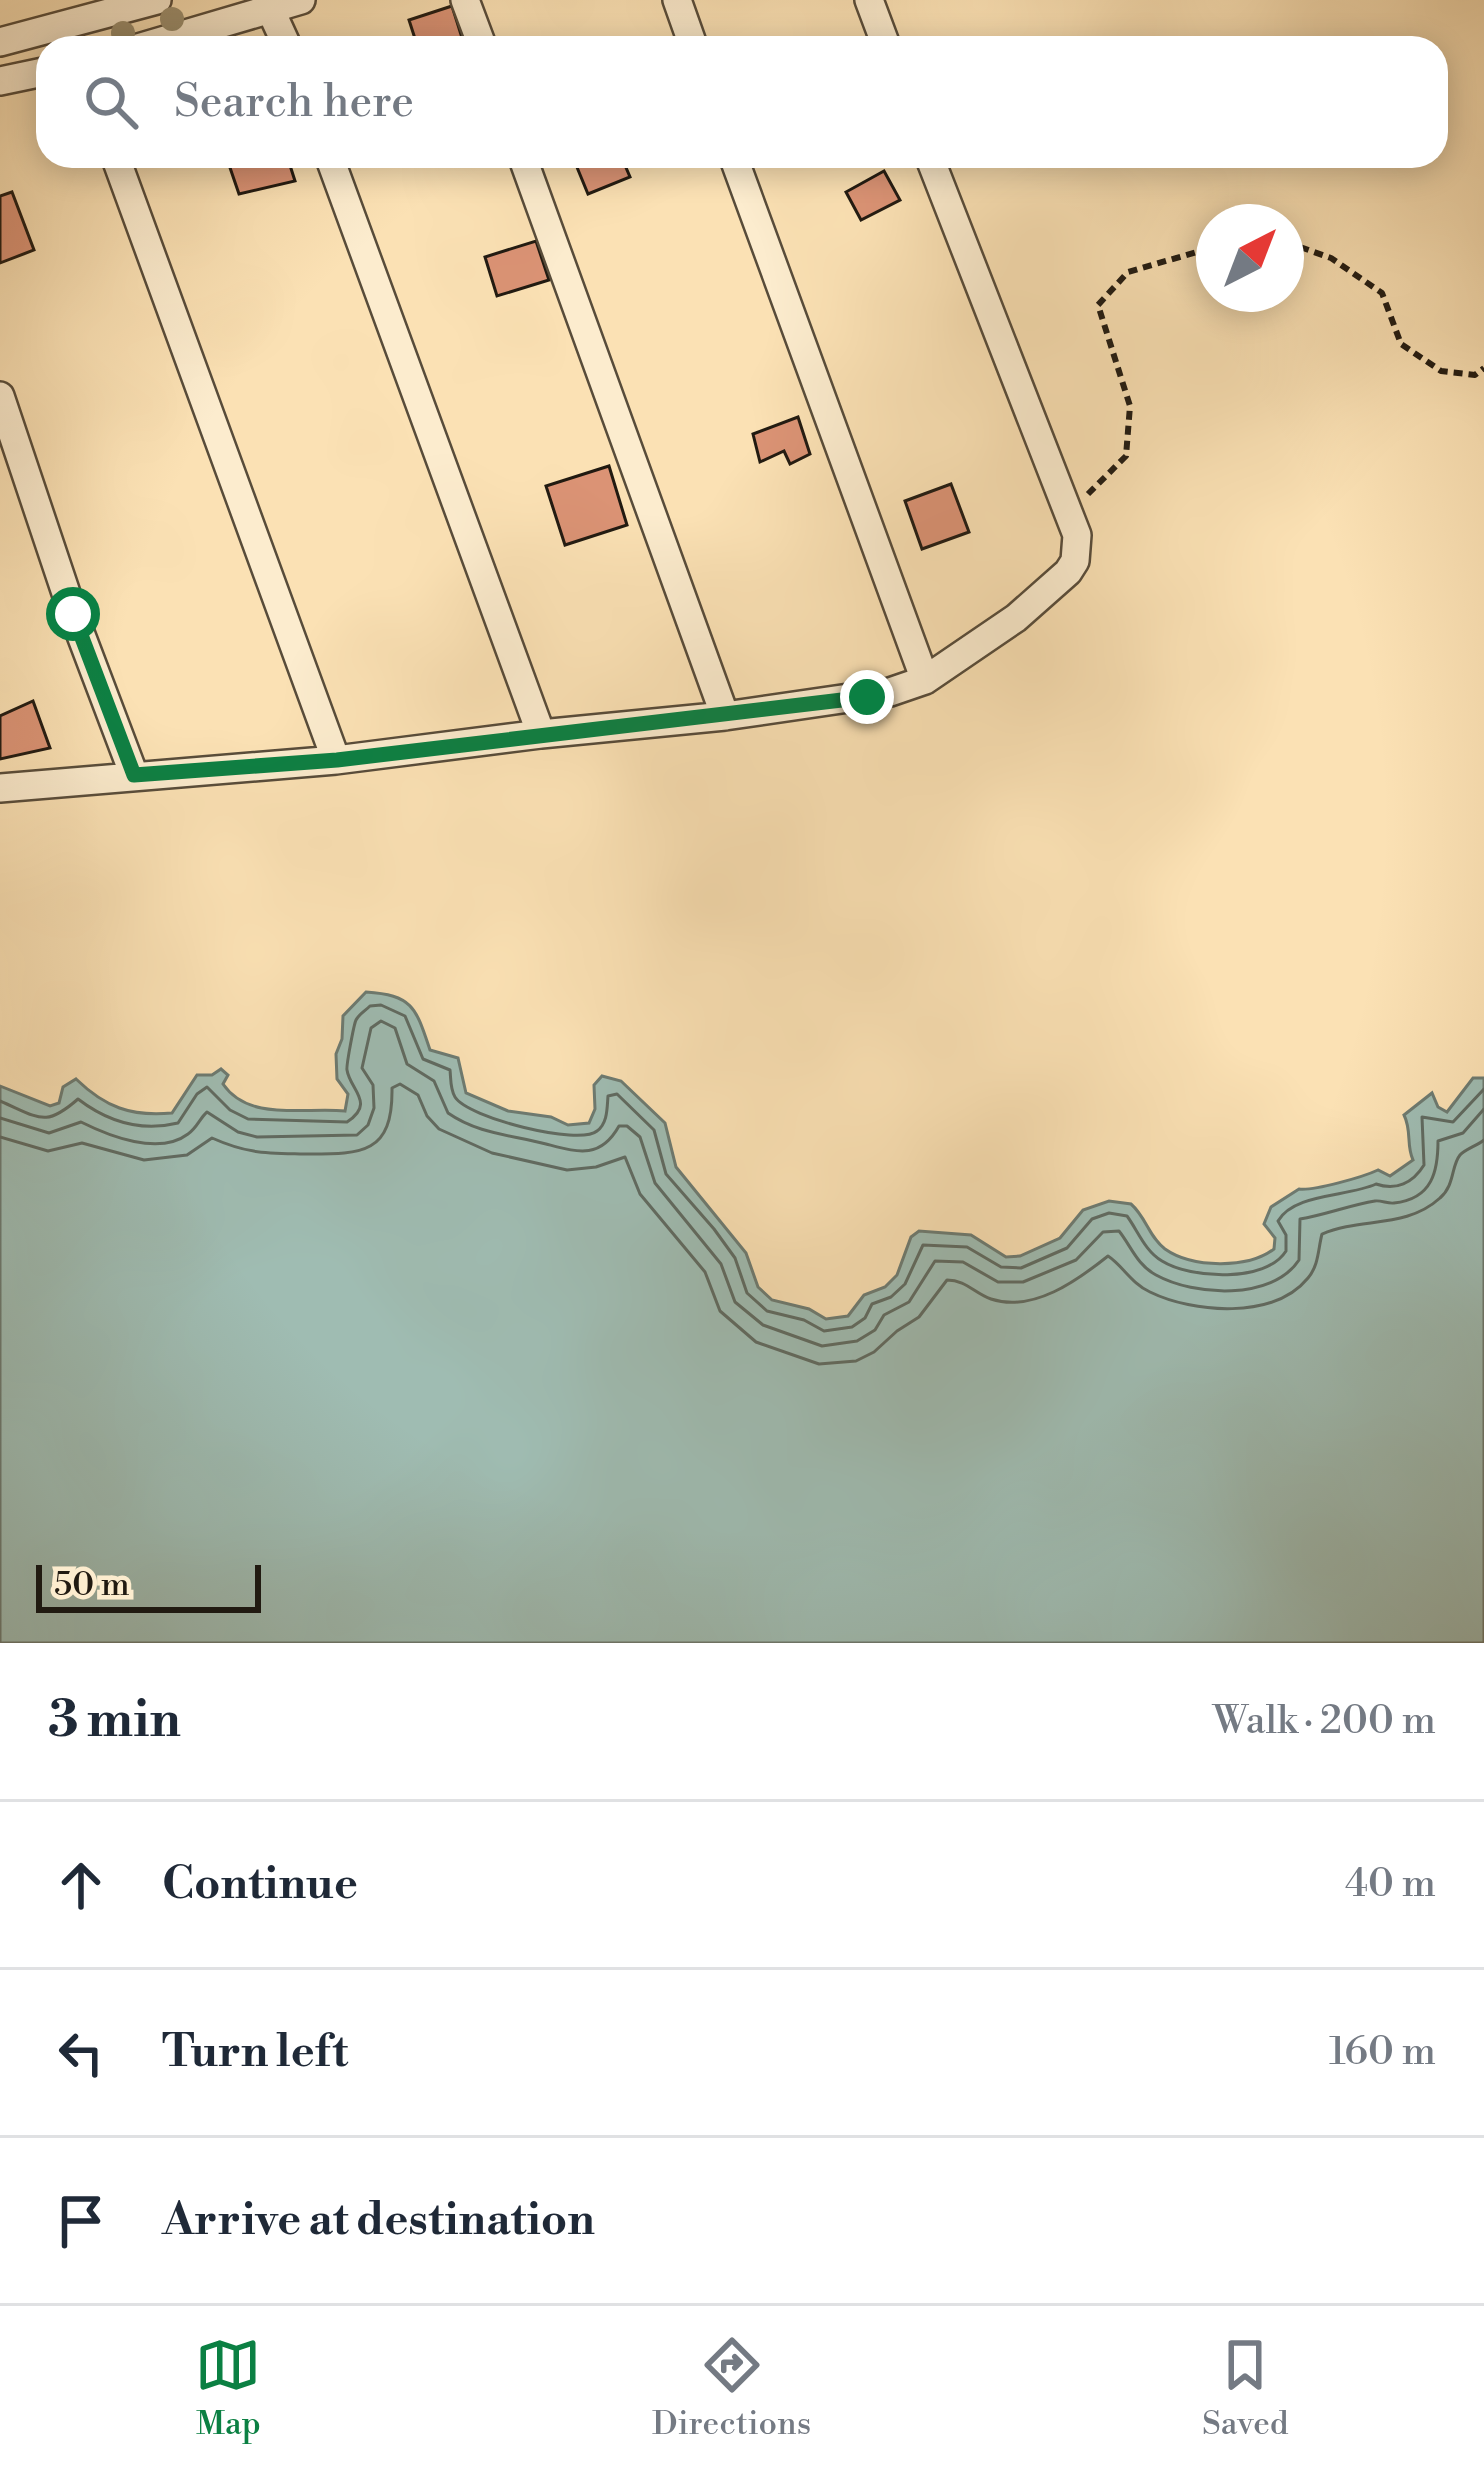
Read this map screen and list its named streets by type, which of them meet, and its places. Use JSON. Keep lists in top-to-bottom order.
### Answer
{
  "scale_bar": "50 m",
  "north": "top right",
  "page": {
    "search": "Search here",
    "scale": "50 m",
    "heading": ["3 min", "Walk · 200 m"],
    "list": [
      ["Continue", "40 m"],
      ["Turn left", "160 m"],
      "Arrive at destination"
    ],
    "nav": ["Map", "Directions", "Saved"]
  }
}
